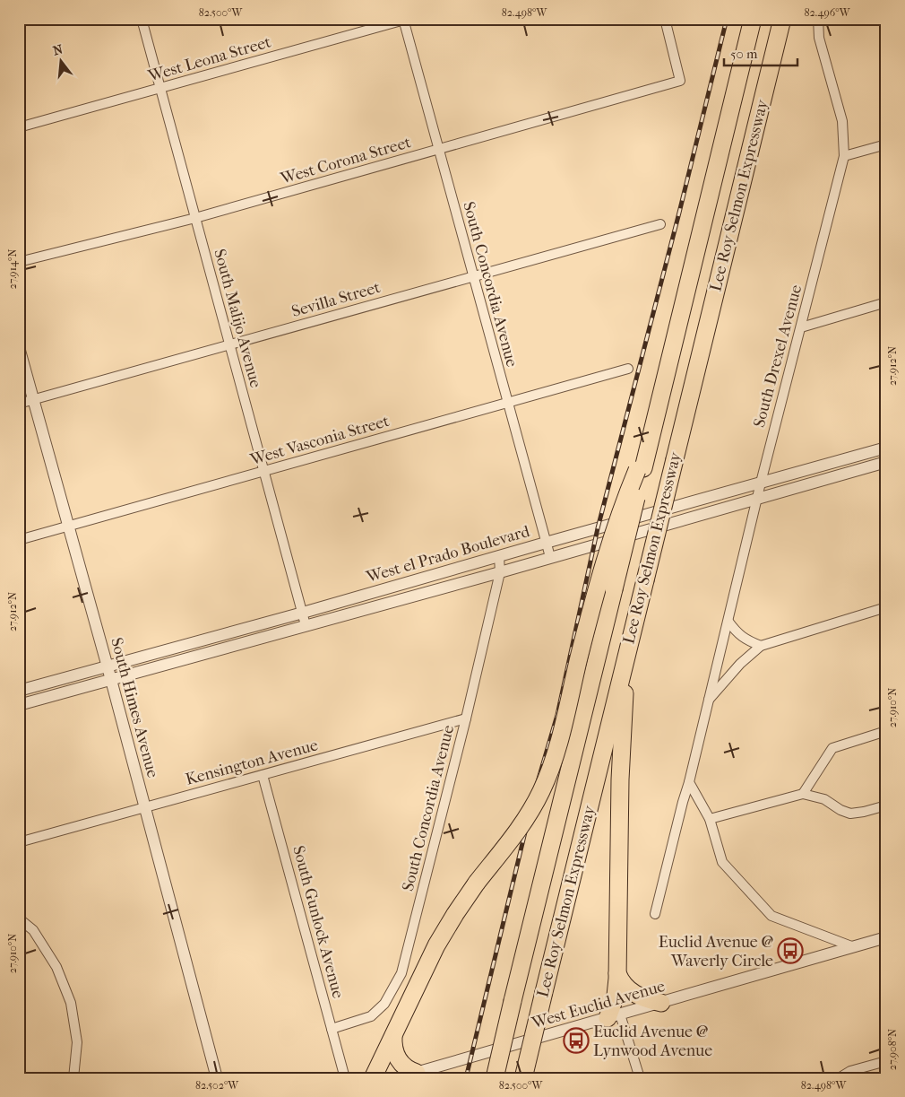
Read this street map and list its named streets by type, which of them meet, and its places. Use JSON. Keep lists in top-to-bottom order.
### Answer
{
  "streets": {
    "highway": ["Lee Roy Selmon Expressway"],
    "street": [
      "West Leona Street",
      "West Corona Street",
      "South Concordia Avenue",
      "Sevilla Street",
      "South Malijo Avenue",
      "South Drexel Avenue",
      "West Vasconia Street",
      "West el Prado Boulevard",
      "South Himes Avenue",
      "Kensington Avenue",
      "South Gunlock Avenue",
      "West Euclid Avenue"
    ]
  },
  "crossings": [
    ["West Leona Street", "South Concordia Avenue"],
    ["West Leona Street", "South Malijo Avenue"],
    ["West Corona Street", "South Concordia Avenue"],
    ["West Corona Street", "South Malijo Avenue"],
    ["South Concordia Avenue", "Sevilla Street"],
    ["South Concordia Avenue", "West Vasconia Street"],
    ["South Concordia Avenue", "West el Prado Boulevard"],
    ["South Concordia Avenue", "Kensington Avenue"],
    ["South Concordia Avenue", "South Gunlock Avenue"],
    ["Sevilla Street", "South Malijo Avenue"],
    ["Sevilla Street", "South Himes Avenue"],
    ["South Malijo Avenue", "West Vasconia Street"],
    ["South Malijo Avenue", "West el Prado Boulevard"],
    ["South Drexel Avenue", "West el Prado Boulevard"],
    ["West Vasconia Street", "South Himes Avenue"],
    ["West el Prado Boulevard", "South Himes Avenue"],
    ["South Himes Avenue", "Kensington Avenue"],
    ["Kensington Avenue", "South Gunlock Avenue"]
  ],
  "places": {
    "bus stop": ["Euclid Avenue @ Waverly Circle", "Euclid Avenue @ Lynwood Avenue"]
  },
  "scale_bar": "50 m",
  "north": "top",
  "coordinates": [
    "82.500°W",
    "82.498°W",
    "82.496°W",
    "27.914°N",
    "27.912°N",
    "27.910°N",
    "27.908°N",
    "82.502°W"
  ]
}
